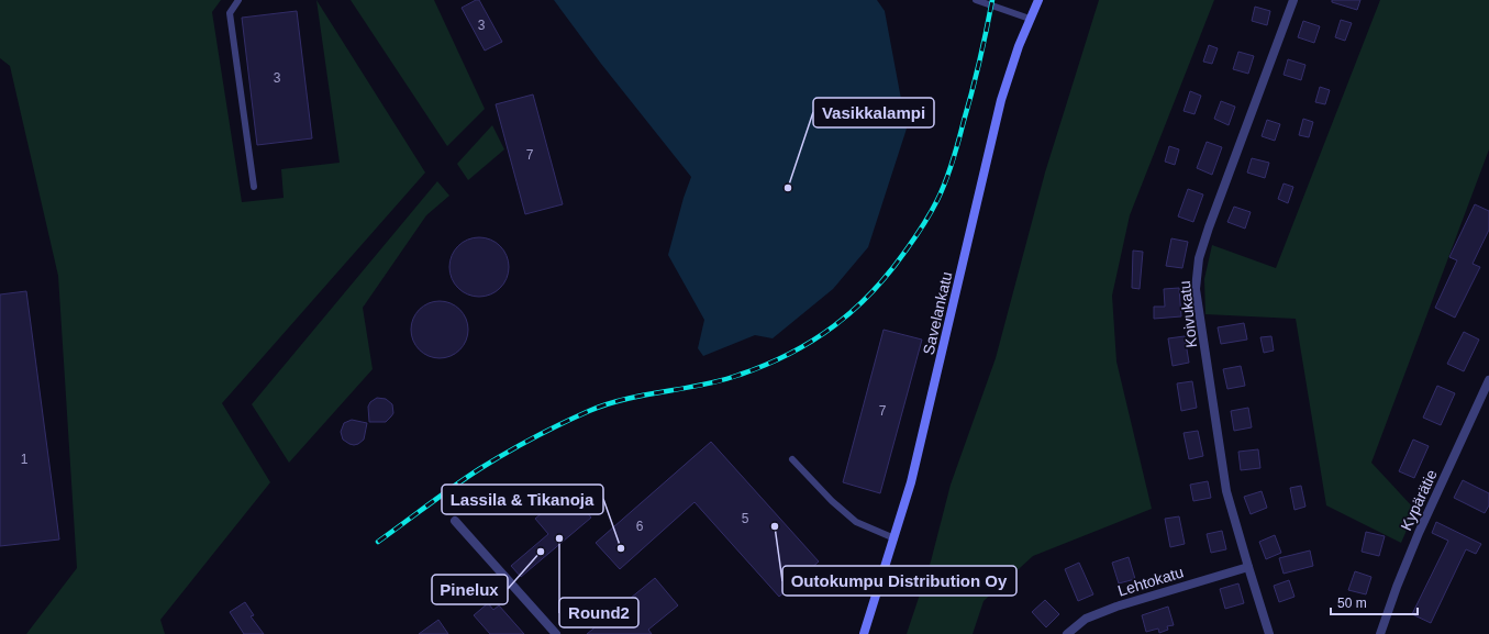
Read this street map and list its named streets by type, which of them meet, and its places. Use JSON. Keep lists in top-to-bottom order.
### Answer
{
  "streets": {
    "main road": ["Savelankatu"],
    "street": ["Koivukatu", "Kypärätie", "Lehtokatu"]
  },
  "crossings": [
    ["Koivukatu", "Lehtokatu"]
  ],
  "places": [
    "Vasikkalampi",
    "Outokumpu Distribution Oy",
    "Round2",
    "Lassila & Tikanoja",
    "Pinelux"
  ],
  "house_numbers": [
    "3",
    "3",
    "7",
    "7",
    "1",
    "5",
    "6"
  ],
  "scale_bar": "50 m"
}
